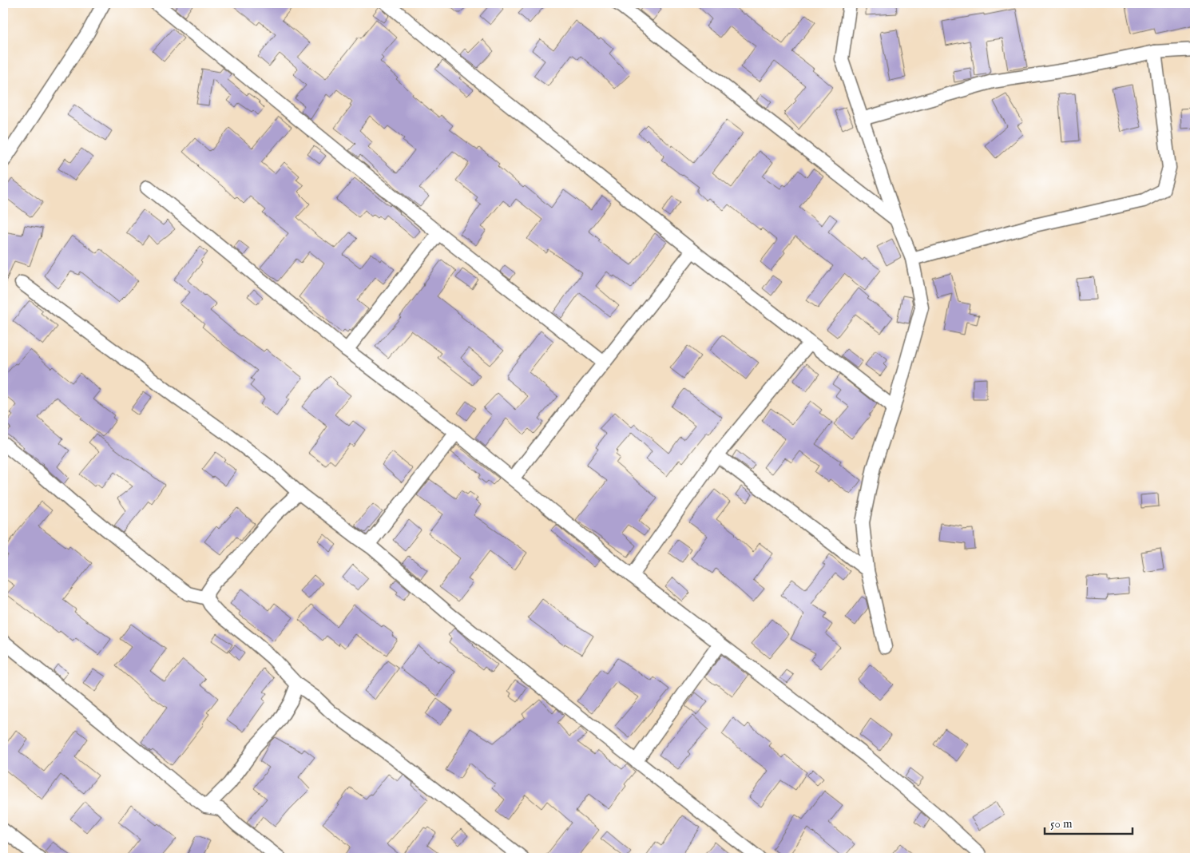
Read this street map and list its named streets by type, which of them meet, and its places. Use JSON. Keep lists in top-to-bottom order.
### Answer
{
  "scale_bar": "50 m"
}
